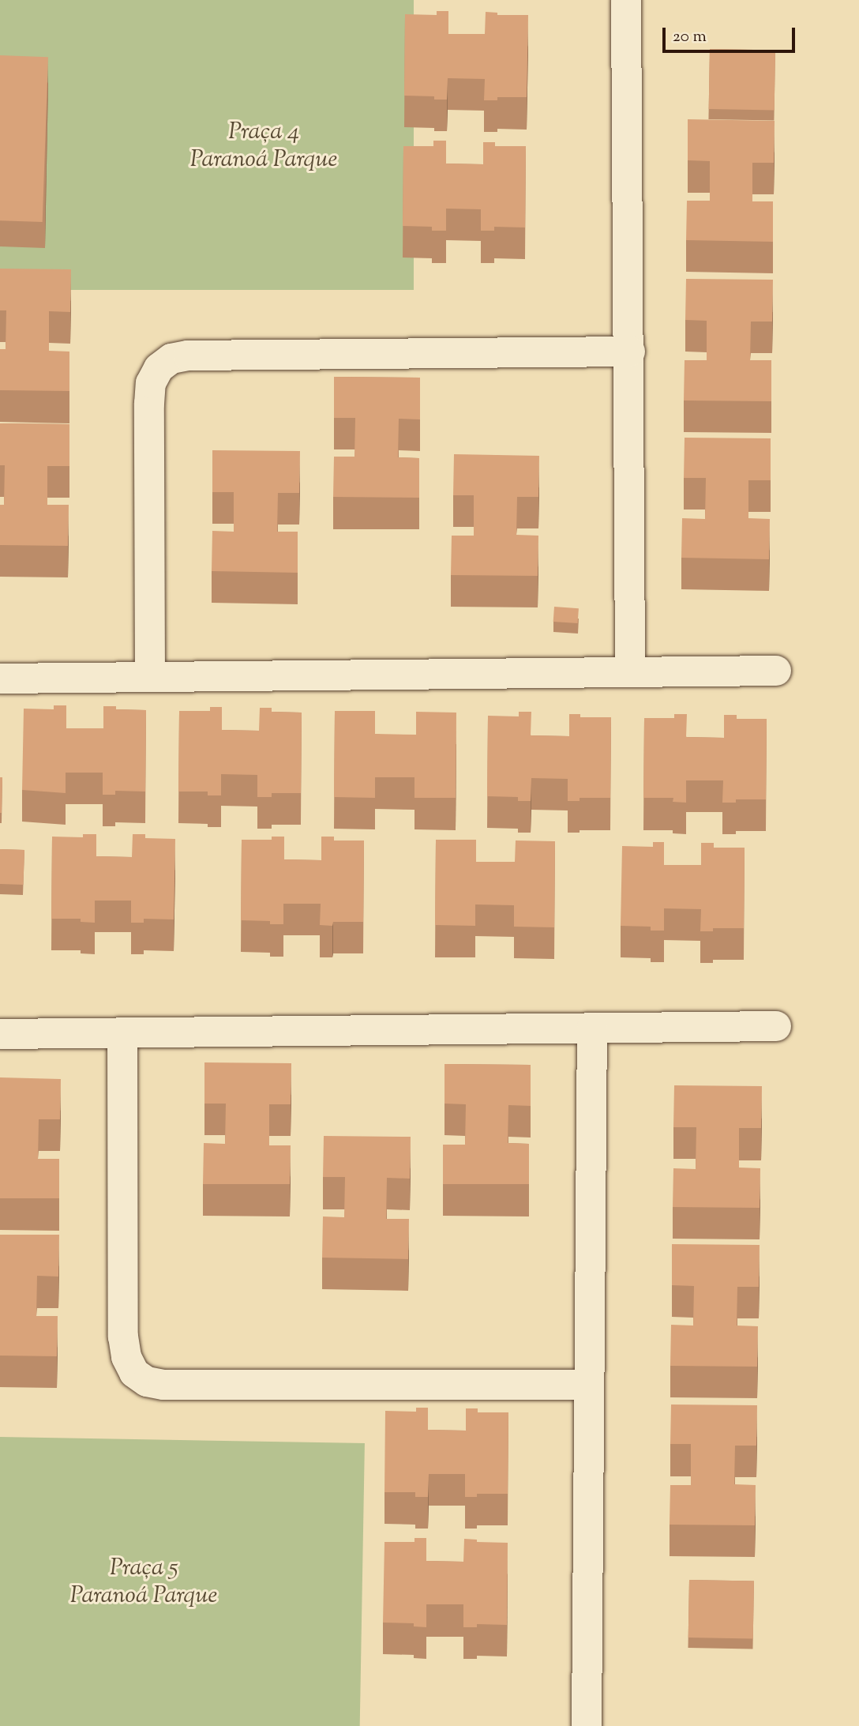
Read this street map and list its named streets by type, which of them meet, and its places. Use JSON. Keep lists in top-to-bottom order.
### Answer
{
  "parks": ["Praça 4 Paranoá Parque", "Praça 5 Paranoá Parque"],
  "scale_bar": "20 m"
}
